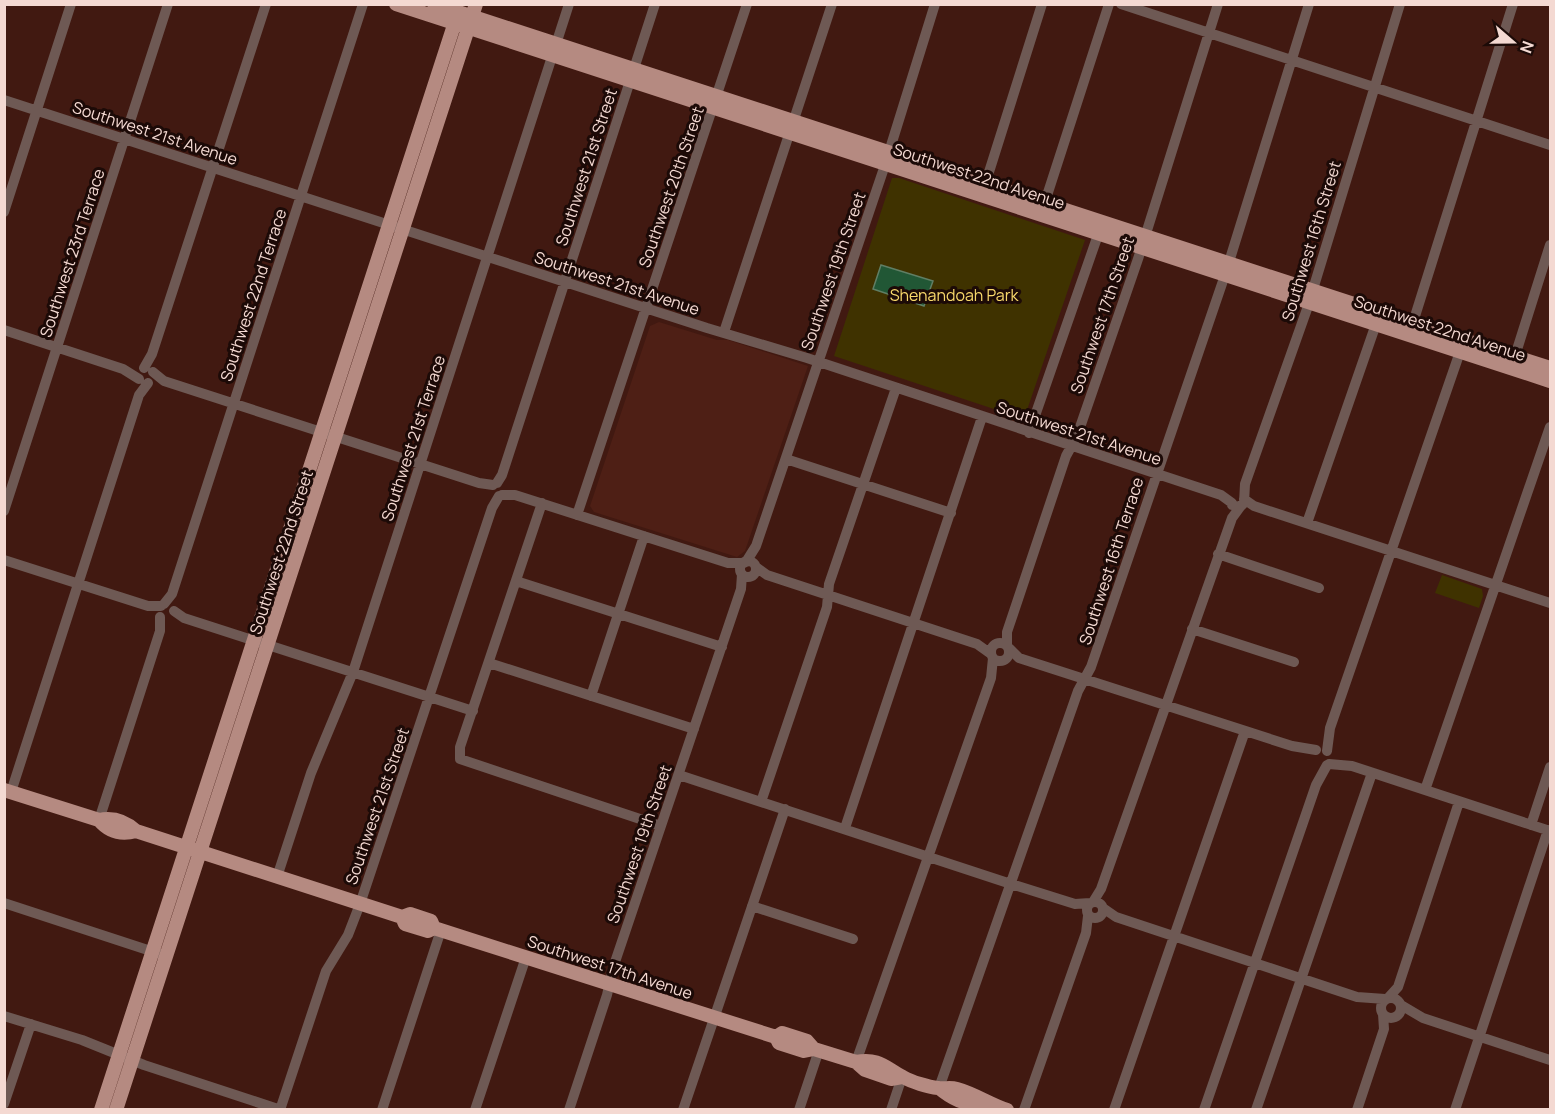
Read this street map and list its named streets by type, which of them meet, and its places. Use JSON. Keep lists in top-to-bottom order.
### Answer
{
  "streets": {
    "main road": ["Southwest 22nd Avenue", "Southwest 22nd Street", "Southwest 17th Avenue"],
    "street": [
      "Southwest 21st Avenue",
      "Southwest 21st Street",
      "Southwest 20th Street",
      "Southwest 16th Street",
      "Southwest 23rd Terrace",
      "Southwest 19th Street",
      "Southwest 22nd Terrace",
      "Southwest 17th Street",
      "Southwest 21st Terrace",
      "Southwest 16th Terrace"
    ]
  },
  "crossings": [
    ["Southwest 21st Avenue", "Southwest 21st Street"],
    ["Southwest 21st Avenue", "Southwest 20th Street"],
    ["Southwest 21st Avenue", "Southwest 16th Street"],
    ["Southwest 21st Avenue", "Southwest 23rd Terrace"],
    ["Southwest 21st Avenue", "Southwest 19th Street"],
    ["Southwest 21st Avenue", "Southwest 22nd Terrace"],
    ["Southwest 21st Avenue", "Southwest 17th Street"],
    ["Southwest 21st Avenue", "Southwest 21st Terrace"],
    ["Southwest 21st Avenue", "Southwest 22nd Street"],
    ["Southwest 21st Avenue", "Southwest 16th Terrace"],
    ["Southwest 21st Street", "Southwest 22nd Avenue"],
    ["Southwest 21st Street", "Southwest 17th Avenue"],
    ["Southwest 22nd Avenue", "Southwest 20th Street"],
    ["Southwest 22nd Avenue", "Southwest 16th Street"],
    ["Southwest 22nd Avenue", "Southwest 19th Street"],
    ["Southwest 22nd Avenue", "Southwest 17th Street"],
    ["Southwest 22nd Avenue", "Southwest 21st Terrace"],
    ["Southwest 22nd Avenue", "Southwest 22nd Street"],
    ["Southwest 22nd Avenue", "Southwest 16th Terrace"],
    ["Southwest 19th Street", "Southwest 17th Avenue"],
    ["Southwest 22nd Terrace", "Southwest 17th Avenue"],
    ["Southwest 17th Street", "Southwest 17th Avenue"],
    ["Southwest 21st Terrace", "Southwest 17th Avenue"],
    ["Southwest 22nd Street", "Southwest 17th Avenue"],
    ["Southwest 16th Terrace", "Southwest 17th Avenue"]
  ],
  "parks": ["Shenandoah Park"],
  "north": "right"
}
